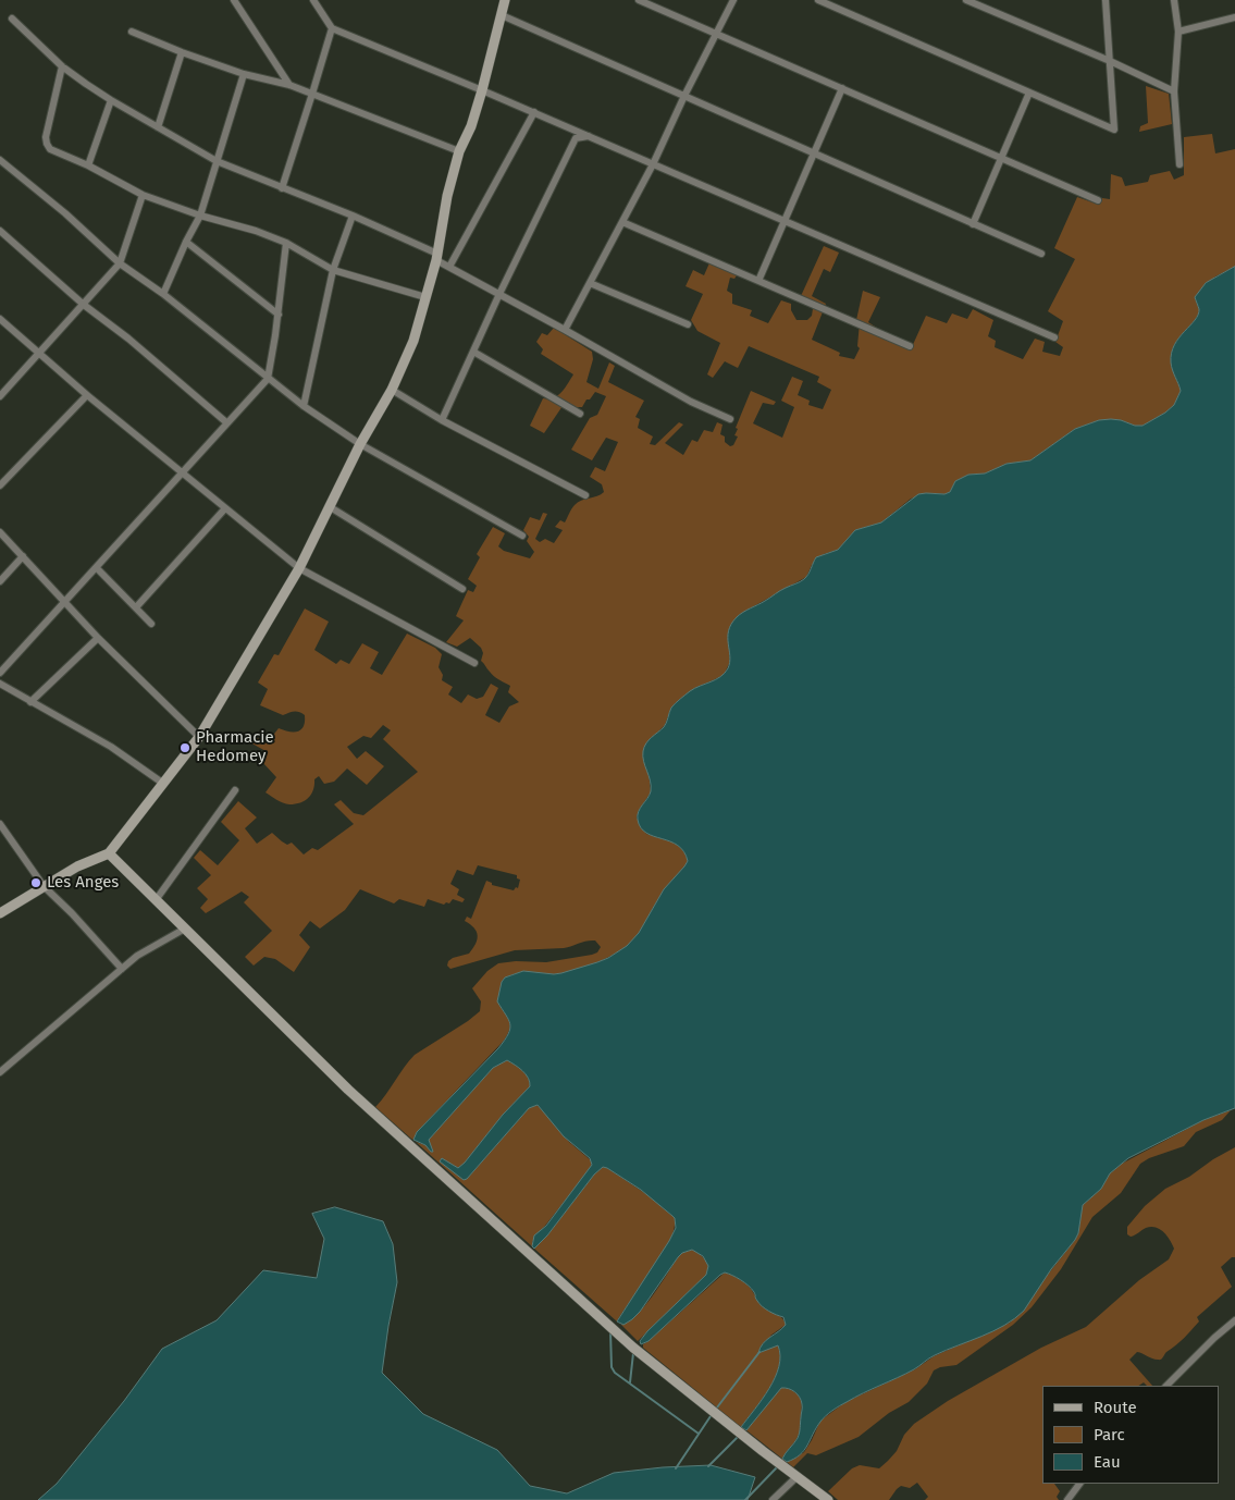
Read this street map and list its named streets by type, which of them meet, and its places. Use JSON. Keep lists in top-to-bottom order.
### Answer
{
  "places": ["Pharmacie Hedomey", "Les Anges"],
  "legend": ["Route", "Parc", "Eau"]
}
